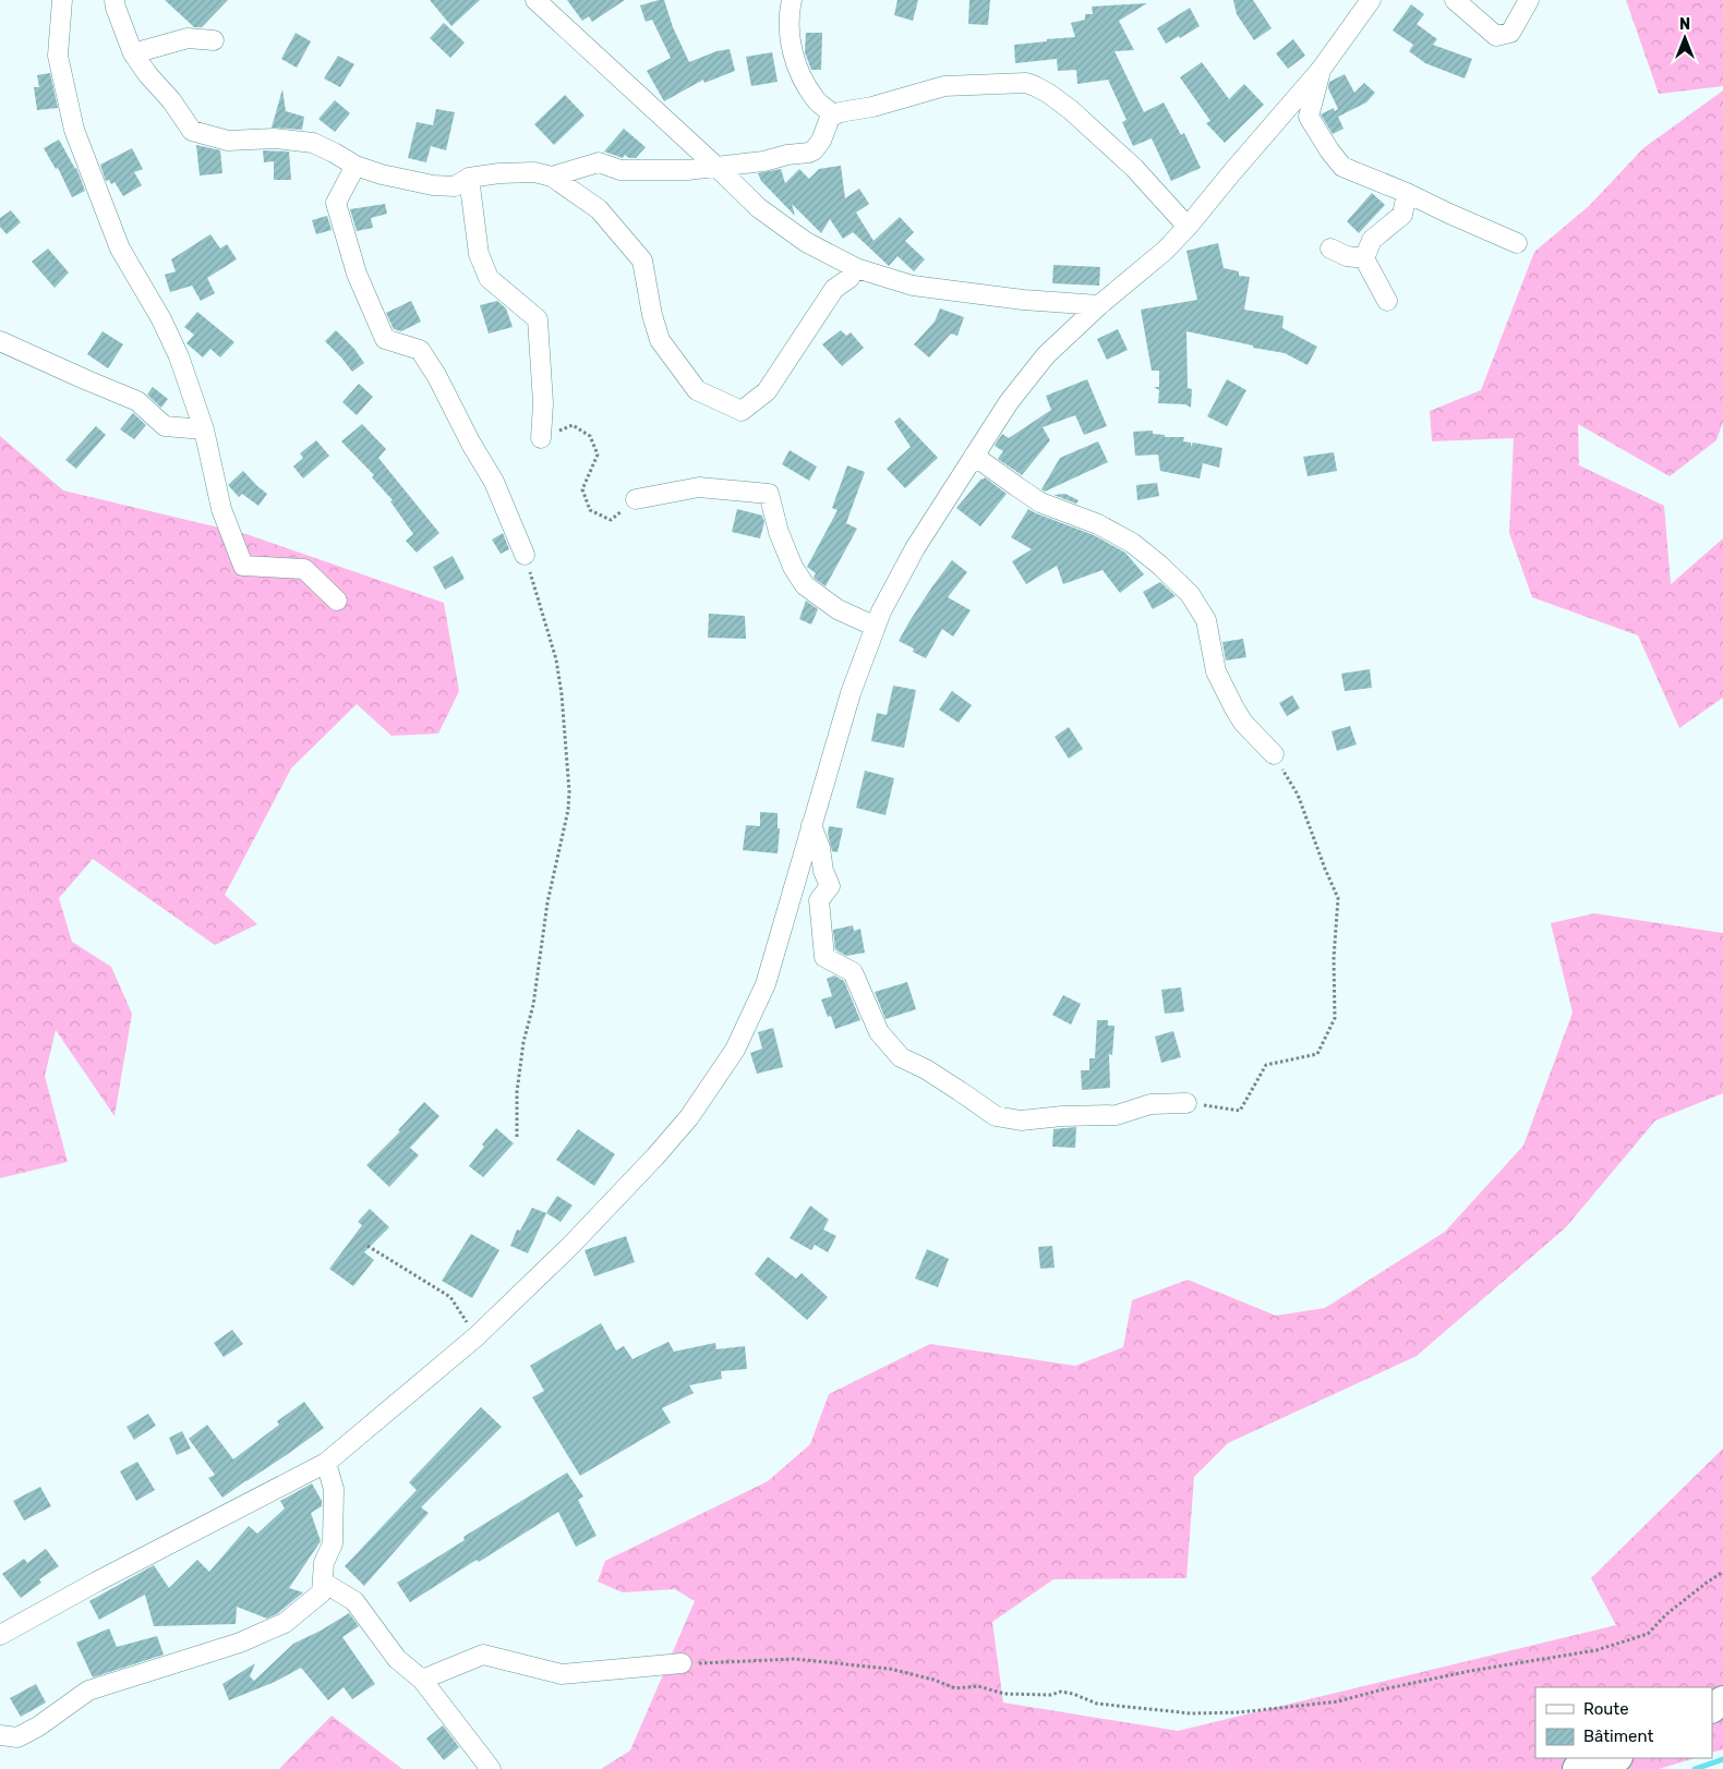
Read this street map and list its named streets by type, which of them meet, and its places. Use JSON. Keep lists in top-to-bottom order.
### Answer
{
  "legend": ["Route", "Bâtiment"],
  "north": "top"
}
